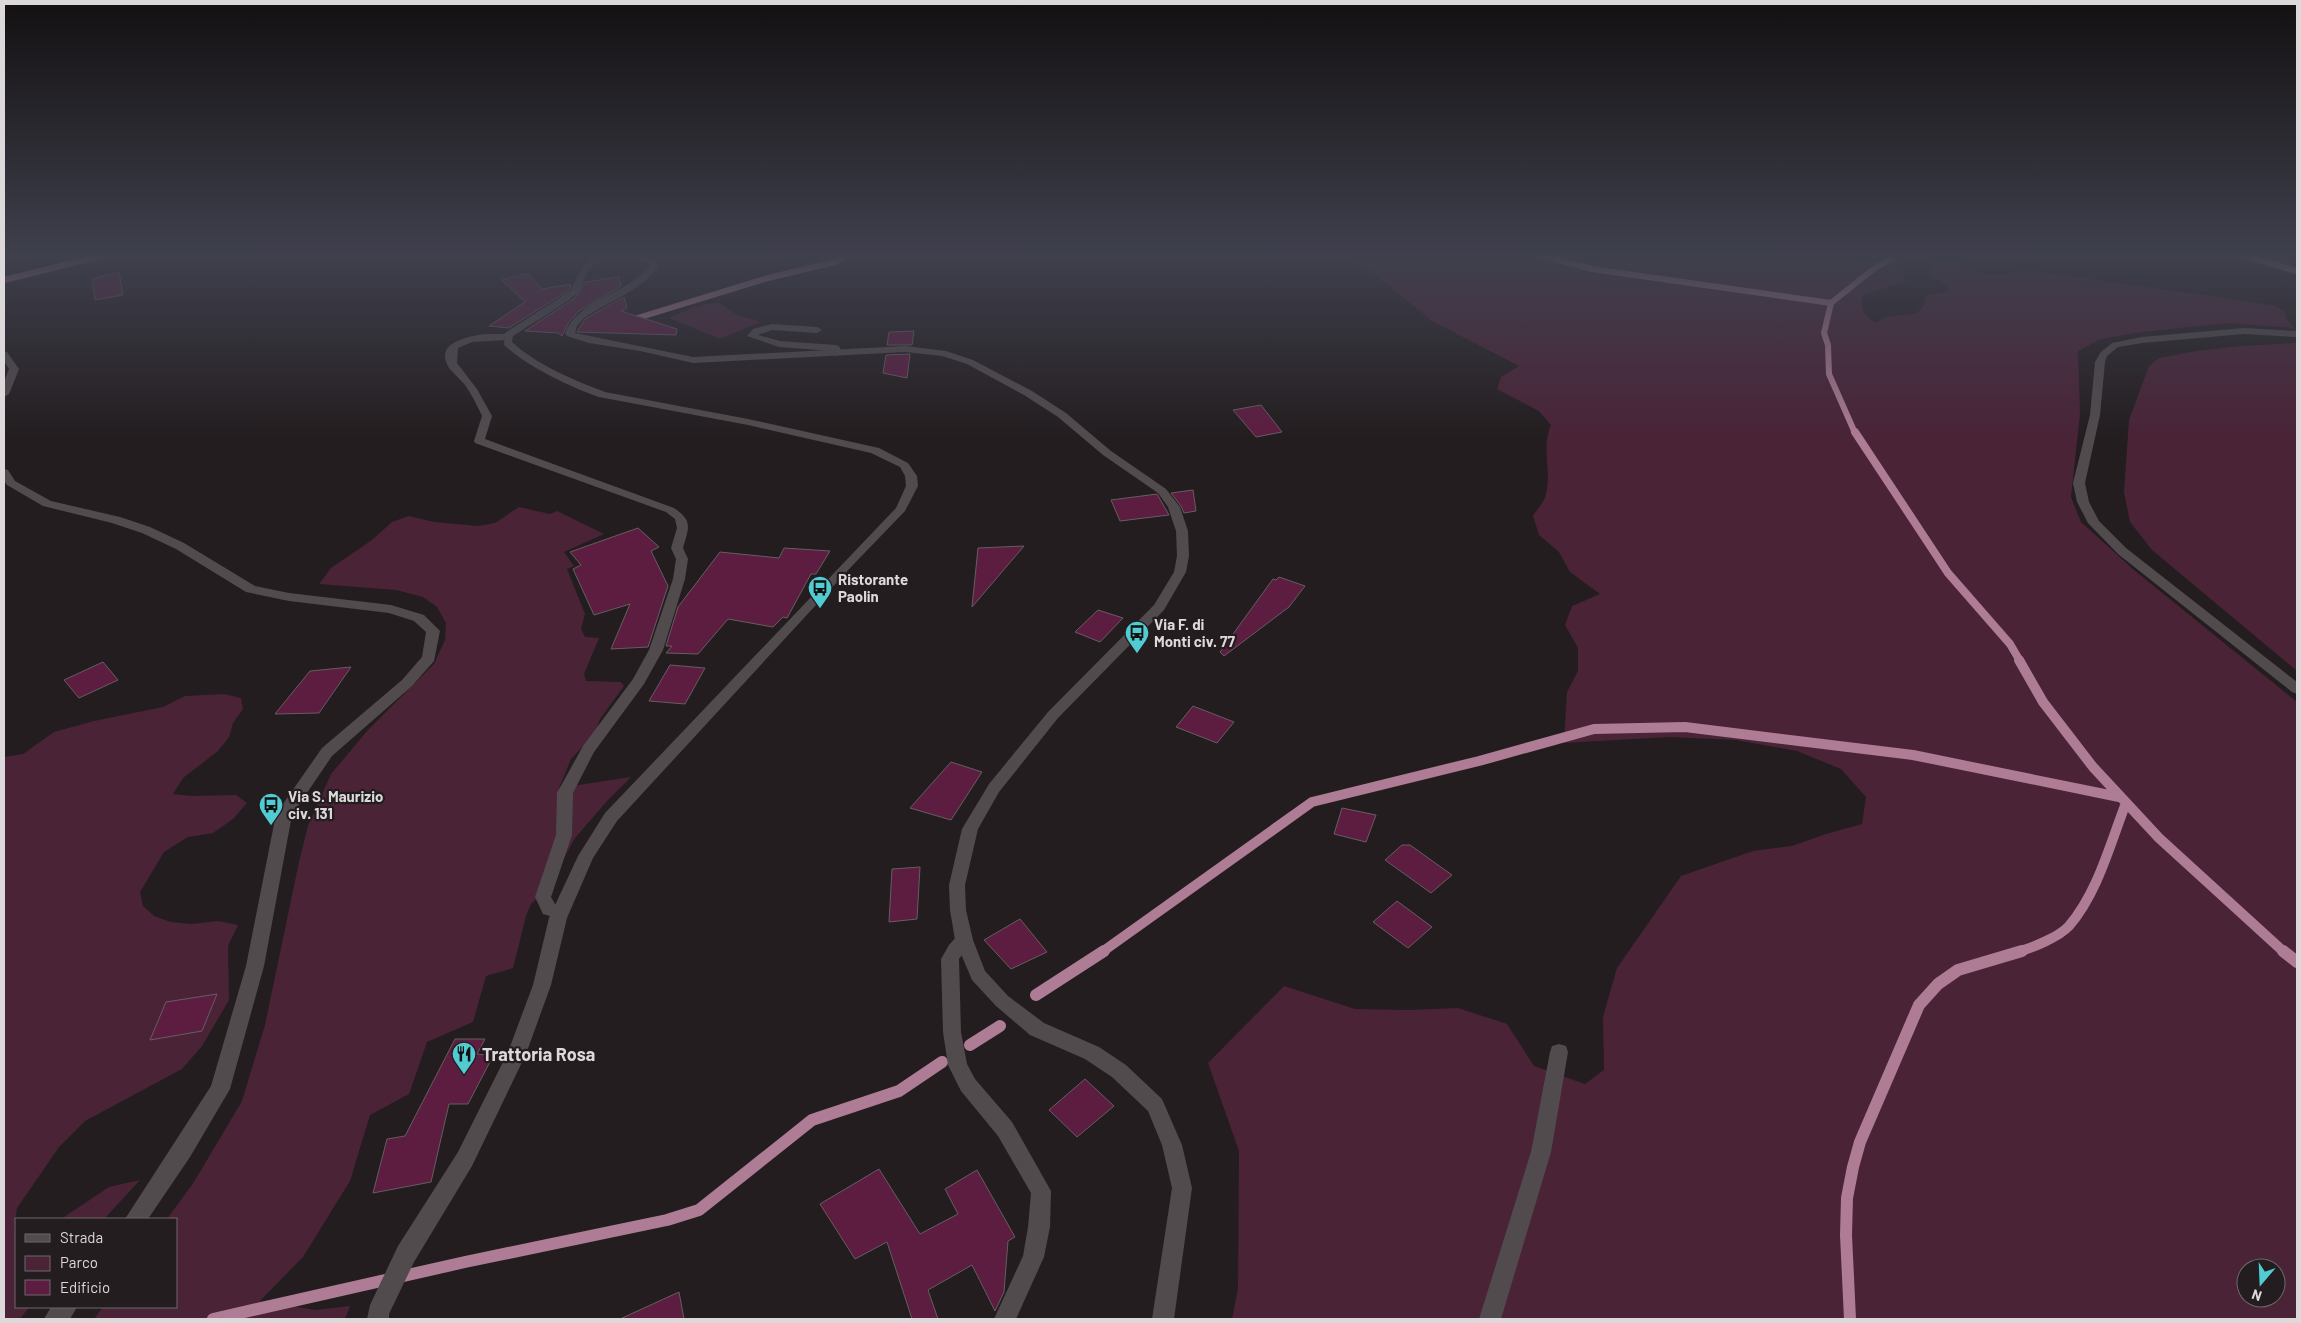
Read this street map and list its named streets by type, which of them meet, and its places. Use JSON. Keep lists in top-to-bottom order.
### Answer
{
  "places": {
    "bus stop": ["Ristorante Paolin", "Via F. di Monti civ. 77", "Via S. Maurizio civ. 131"],
    "restaurant": ["Trattoria Rosa"]
  },
  "legend": ["Strada", "Parco", "Edificio"],
  "north": "bottom"
}
